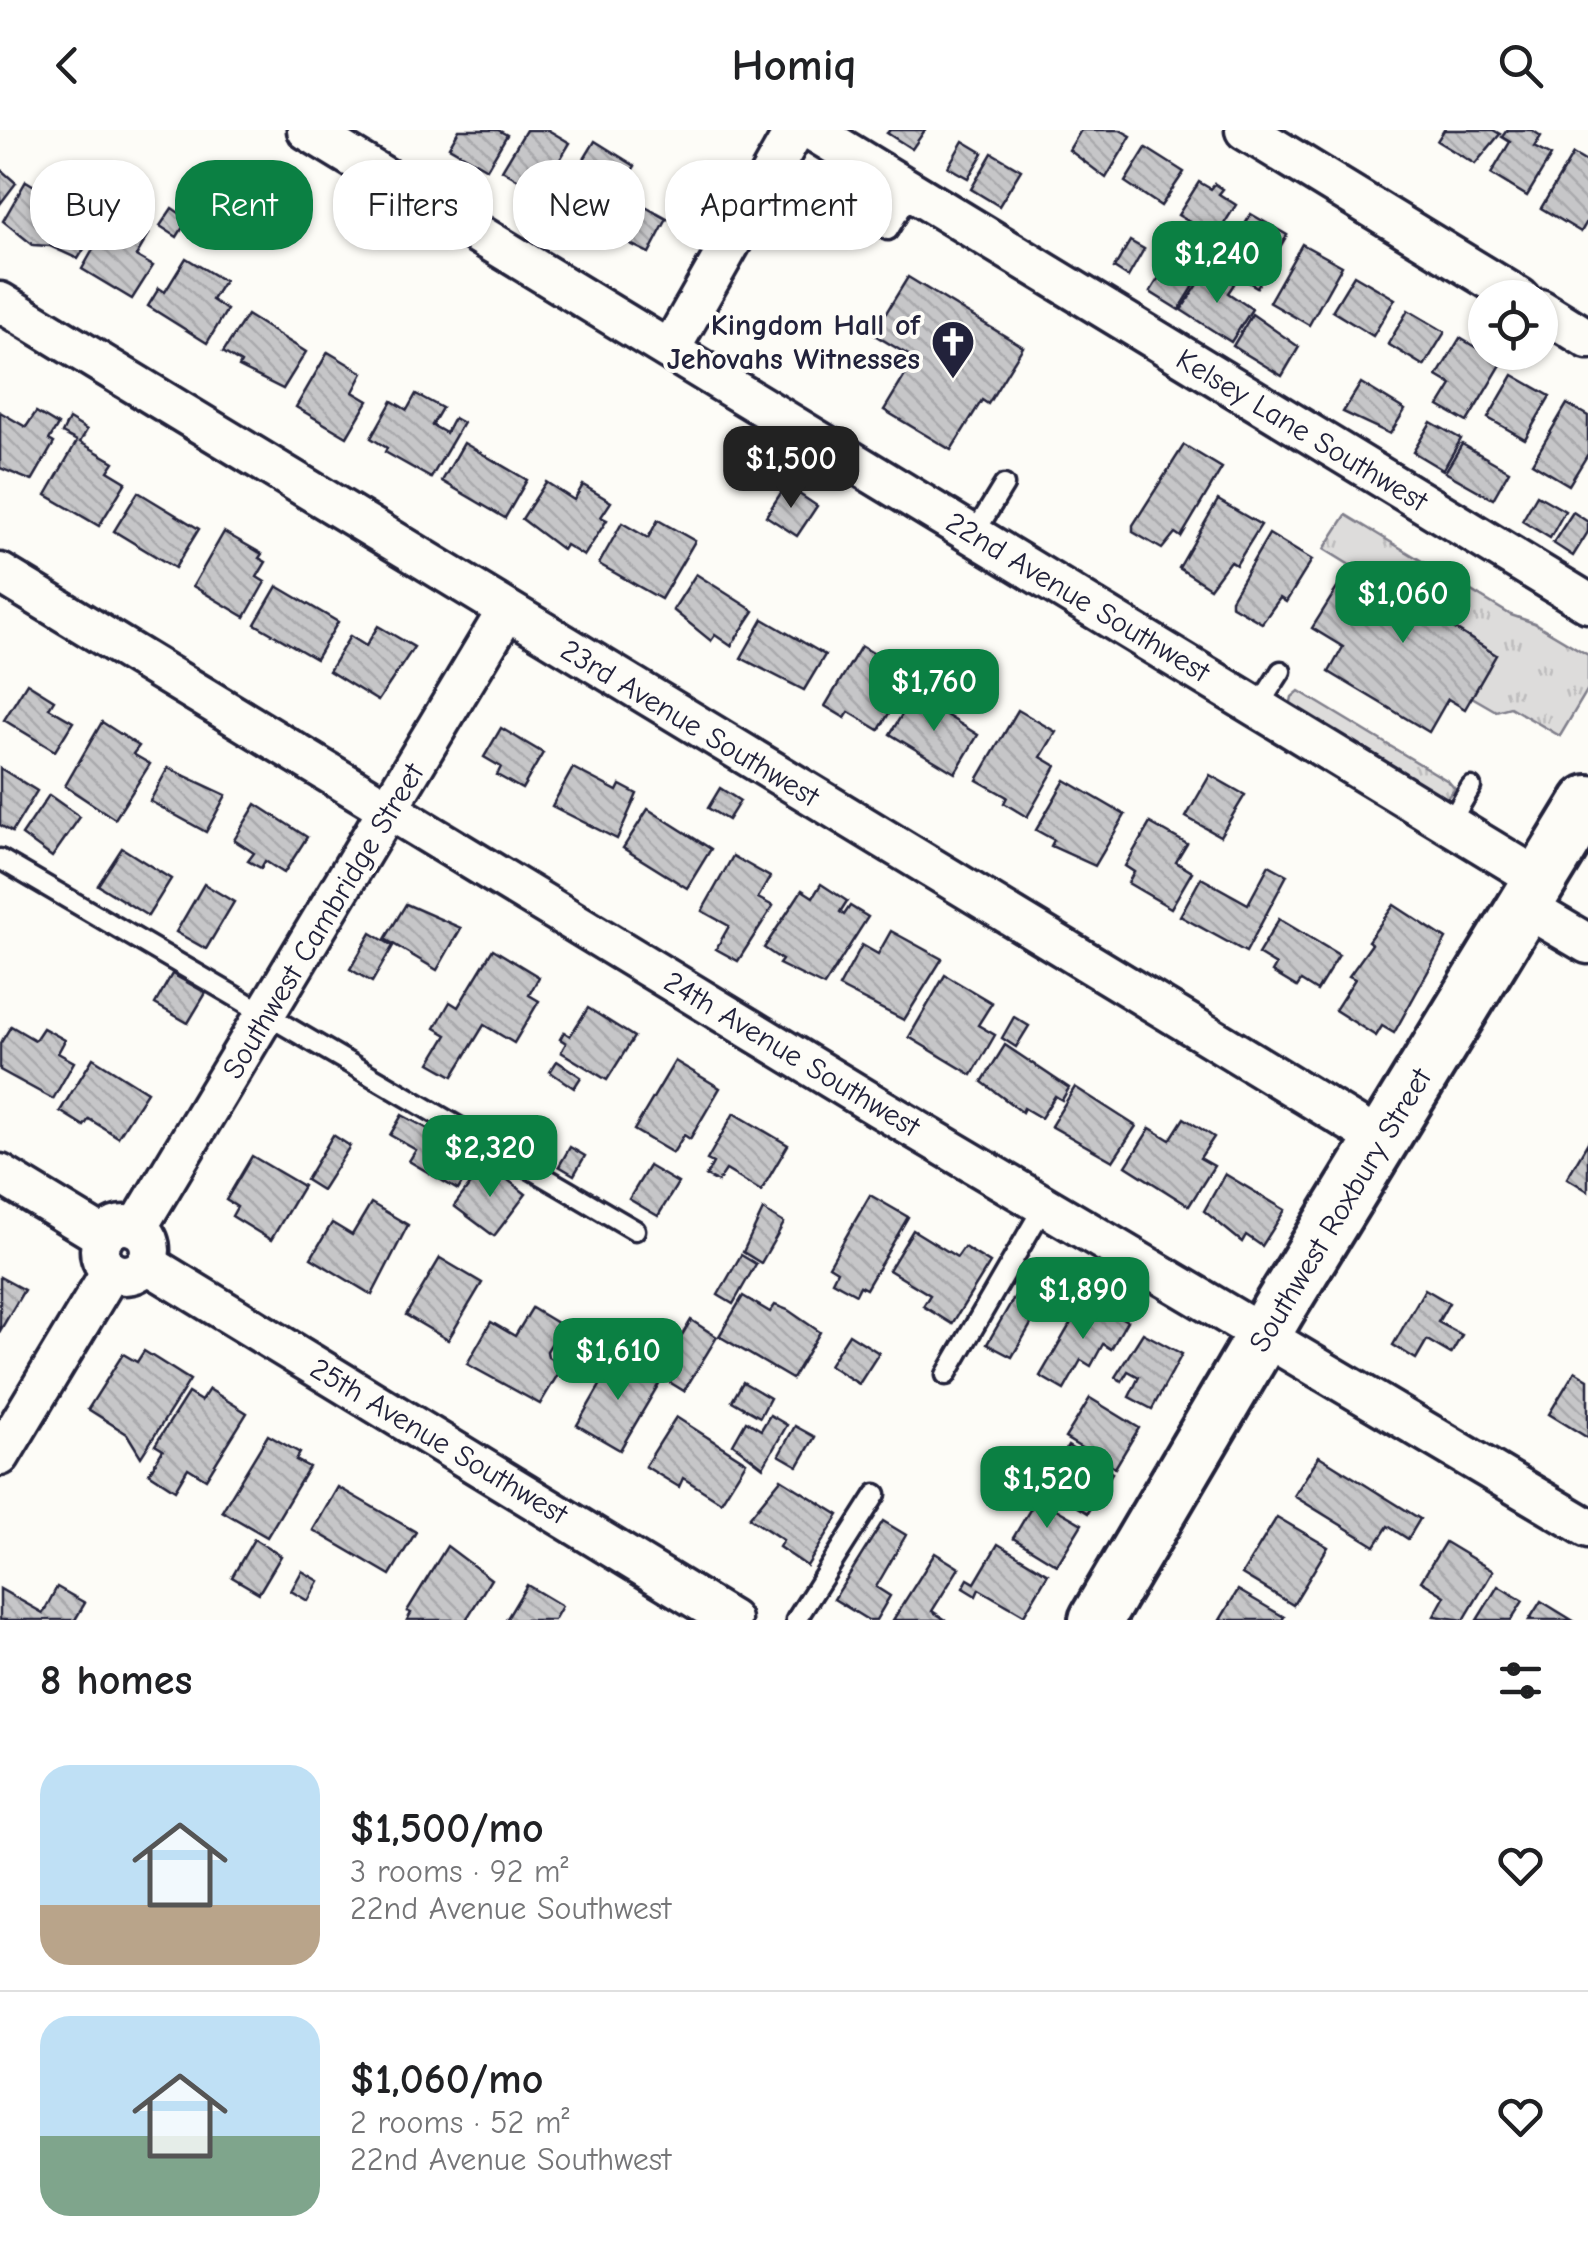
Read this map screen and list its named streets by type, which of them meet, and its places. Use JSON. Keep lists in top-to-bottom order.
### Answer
{
  "streets": {
    "main road": ["Southwest Roxbury Street"],
    "street": [
      "Kelsey Lane Southwest",
      "22nd Avenue Southwest",
      "23rd Avenue Southwest",
      "Southwest Cambridge Street",
      "24th Avenue Southwest",
      "25th Avenue Southwest"
    ]
  },
  "crossings": [
    ["22nd Avenue Southwest", "Southwest Roxbury Street"],
    ["23rd Avenue Southwest", "Southwest Cambridge Street"],
    ["23rd Avenue Southwest", "Southwest Roxbury Street"],
    ["Southwest Cambridge Street", "24th Avenue Southwest"],
    ["Southwest Cambridge Street", "25th Avenue Southwest"],
    ["24th Avenue Southwest", "Southwest Roxbury Street"]
  ],
  "places": {
    "church": ["Kingdom Hall of Jehovahs Witnesses"]
  },
  "page": {
    "header": "Homiq",
    "chip": [
      "Buy",
      "Rent",
      "Filters",
      "New",
      "Apartment"
    ],
    "price": [
      "$1,240",
      "$1,500",
      "$1,060",
      "$1,760",
      "$2,320",
      "$1,890",
      "$1,610",
      "$1,520"
    ],
    "heading": "8 homes",
    "list": [
      {
        "name": "$1,500/mo",
        "note": "3 rooms · 92 m² · 22nd Avenue Southwest"
      },
      {
        "name": "$1,060/mo",
        "note": "2 rooms · 52 m² · 22nd Avenue Southwest"
      }
    ]
  }
}
